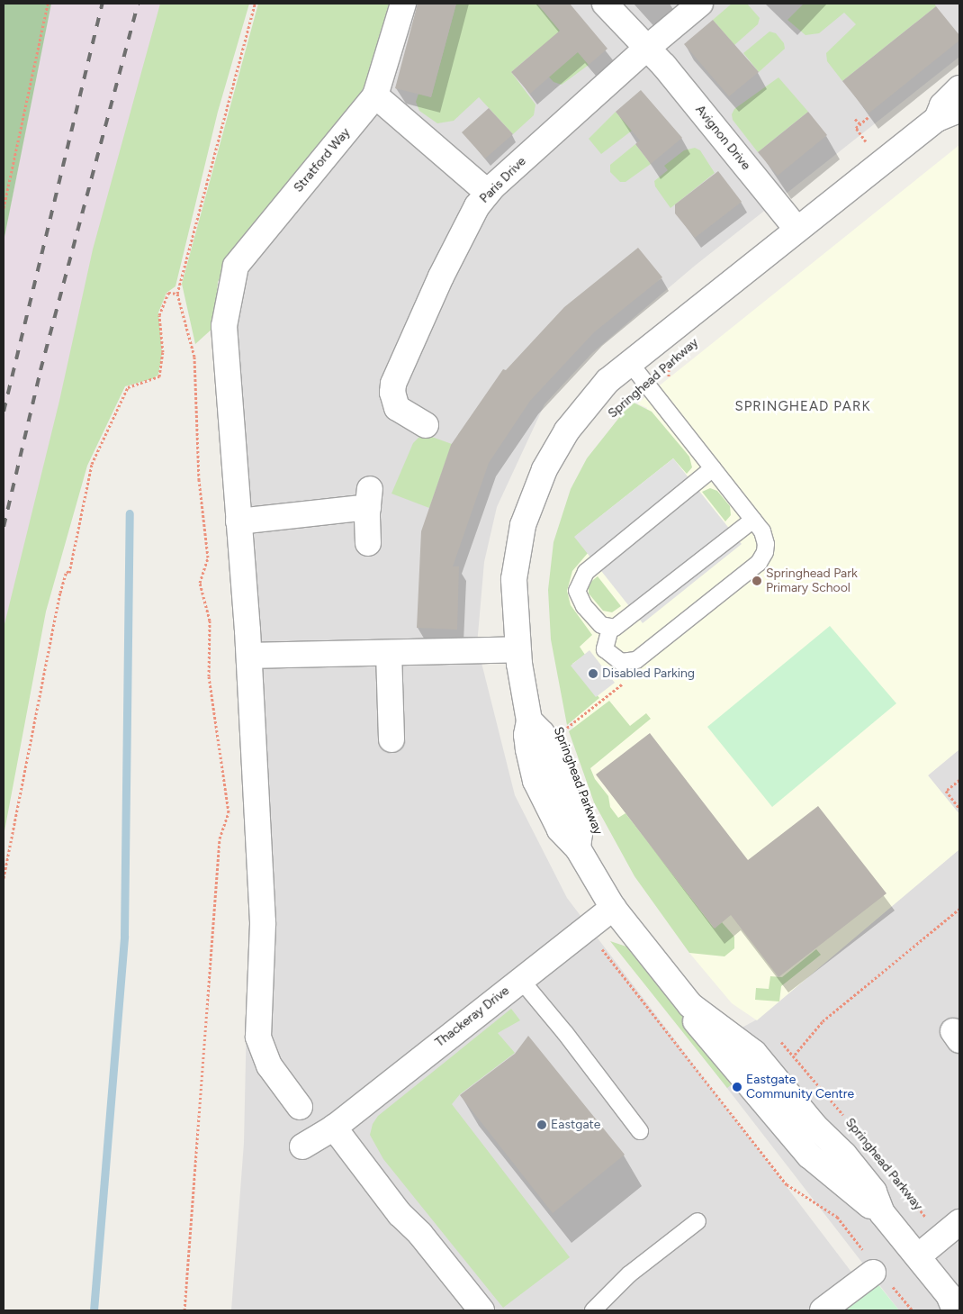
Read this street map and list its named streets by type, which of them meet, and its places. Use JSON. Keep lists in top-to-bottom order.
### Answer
{
  "streets": {
    "street": [
      "Avignon Drive",
      "Stratford Way",
      "Paris Drive",
      "Springhead Parkway",
      "Thackeray Drive"
    ]
  },
  "crossings": [
    ["Avignon Drive", "Paris Drive"],
    ["Avignon Drive", "Springhead Parkway"],
    ["Springhead Parkway", "Thackeray Drive"]
  ],
  "districts": ["SPRINGHEAD PARK"],
  "places": [
    "Springhead Park Primary School",
    "Disabled Parking",
    "Eastgate Community Centre",
    "Eastgate"
  ]
}
